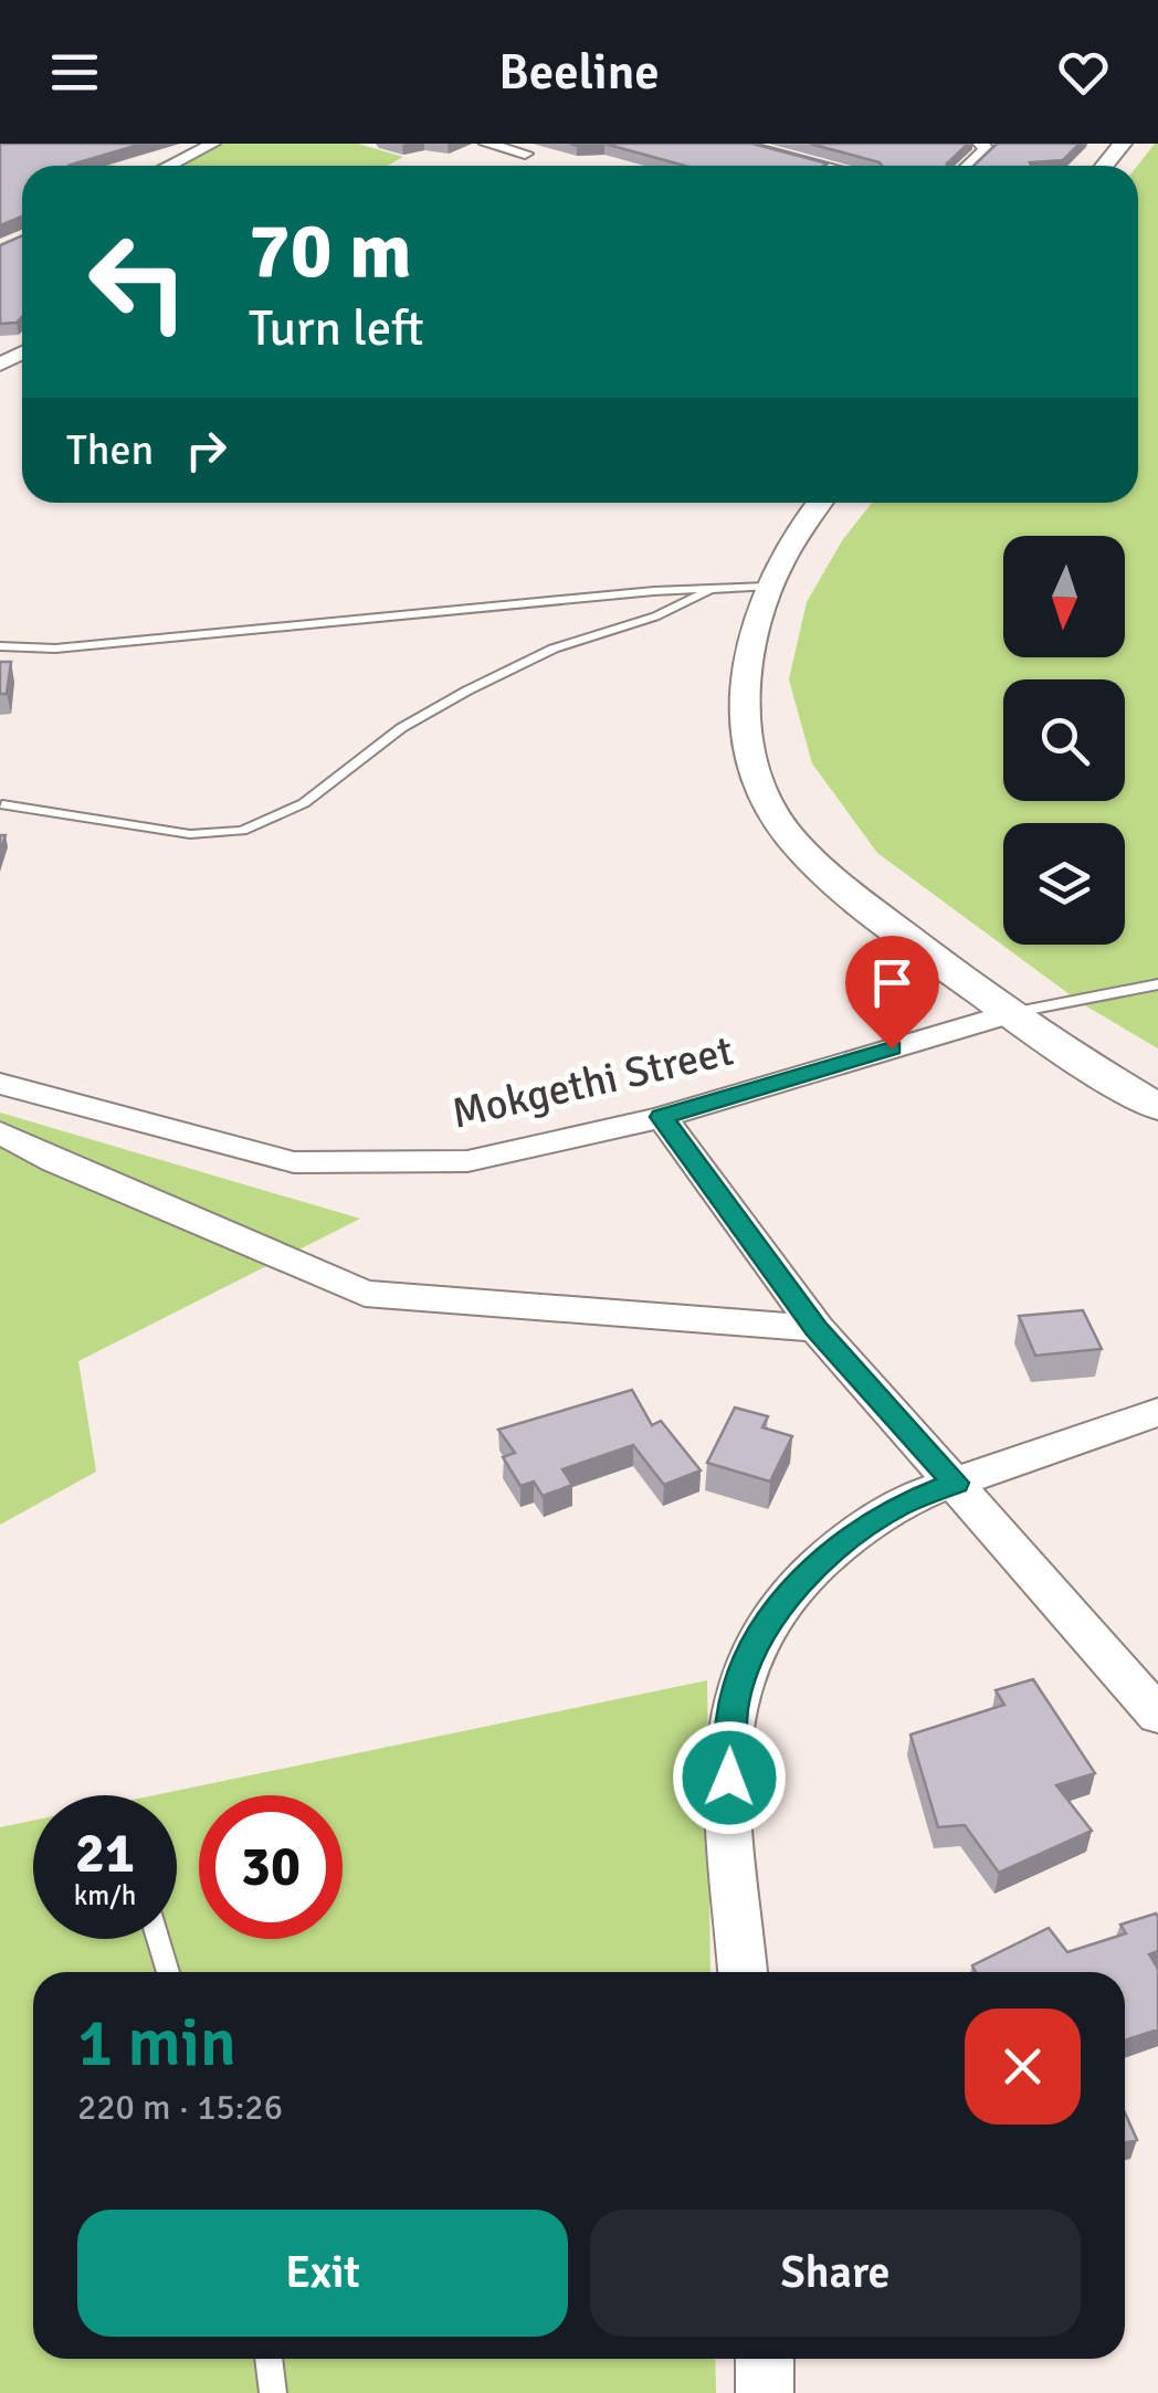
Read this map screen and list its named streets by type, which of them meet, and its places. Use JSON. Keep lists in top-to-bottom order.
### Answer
{
  "streets": {
    "street": ["Mokgethi Street"]
  },
  "north": "bottom",
  "page": {
    "header": "Beeline",
    "turn": ["70 m", "Turn left"],
    "then": "Then",
    "speed": "21 km/h",
    "limit": "30",
    "heading": ["1 min", "220 m · 15:26"],
    "buttons": ["Exit", "Share"]
  }
}
